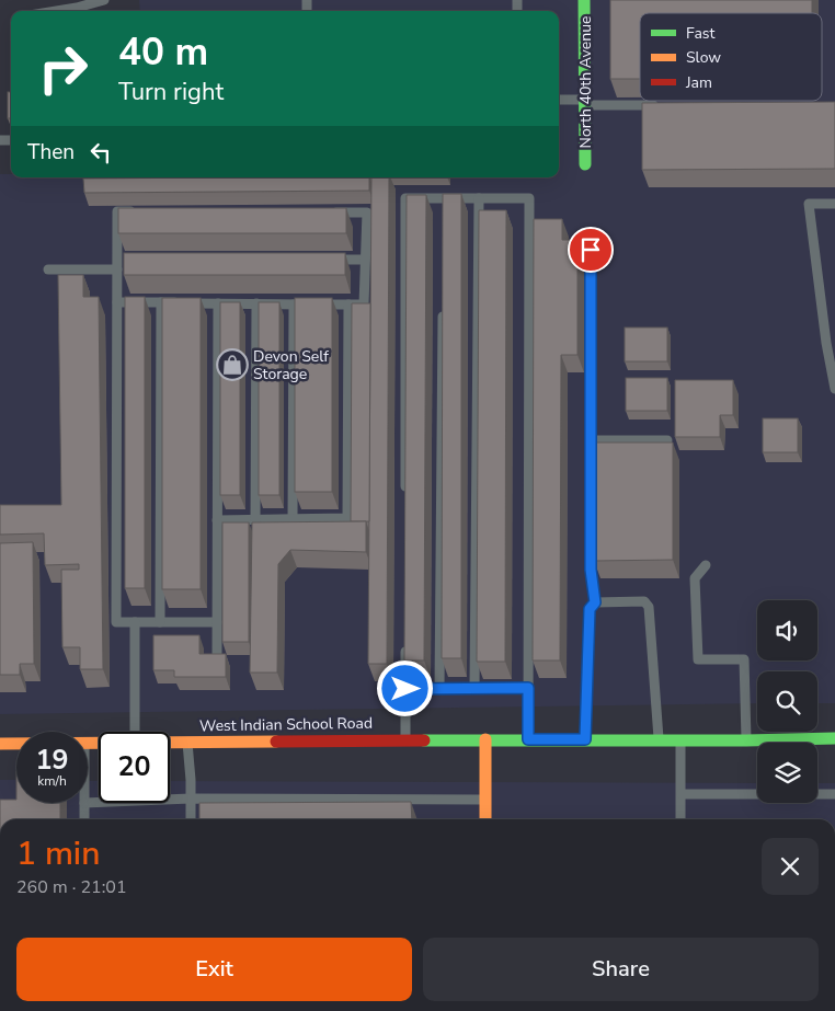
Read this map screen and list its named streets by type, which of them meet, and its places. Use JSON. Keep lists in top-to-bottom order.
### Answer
{
  "streets": {
    "main road": ["North 40th Avenue", "West Indian School Road"]
  },
  "places": {
    "shop": ["Devon Self Storage"]
  },
  "legend": ["Fast", "Slow", "Jam"],
  "page": {
    "turn": ["40 m", "Turn right"],
    "then": "Then",
    "speed": "19 km/h",
    "limit": "20",
    "heading": ["1 min", "260 m · 21:01"],
    "buttons": ["Exit", "Share"]
  }
}
